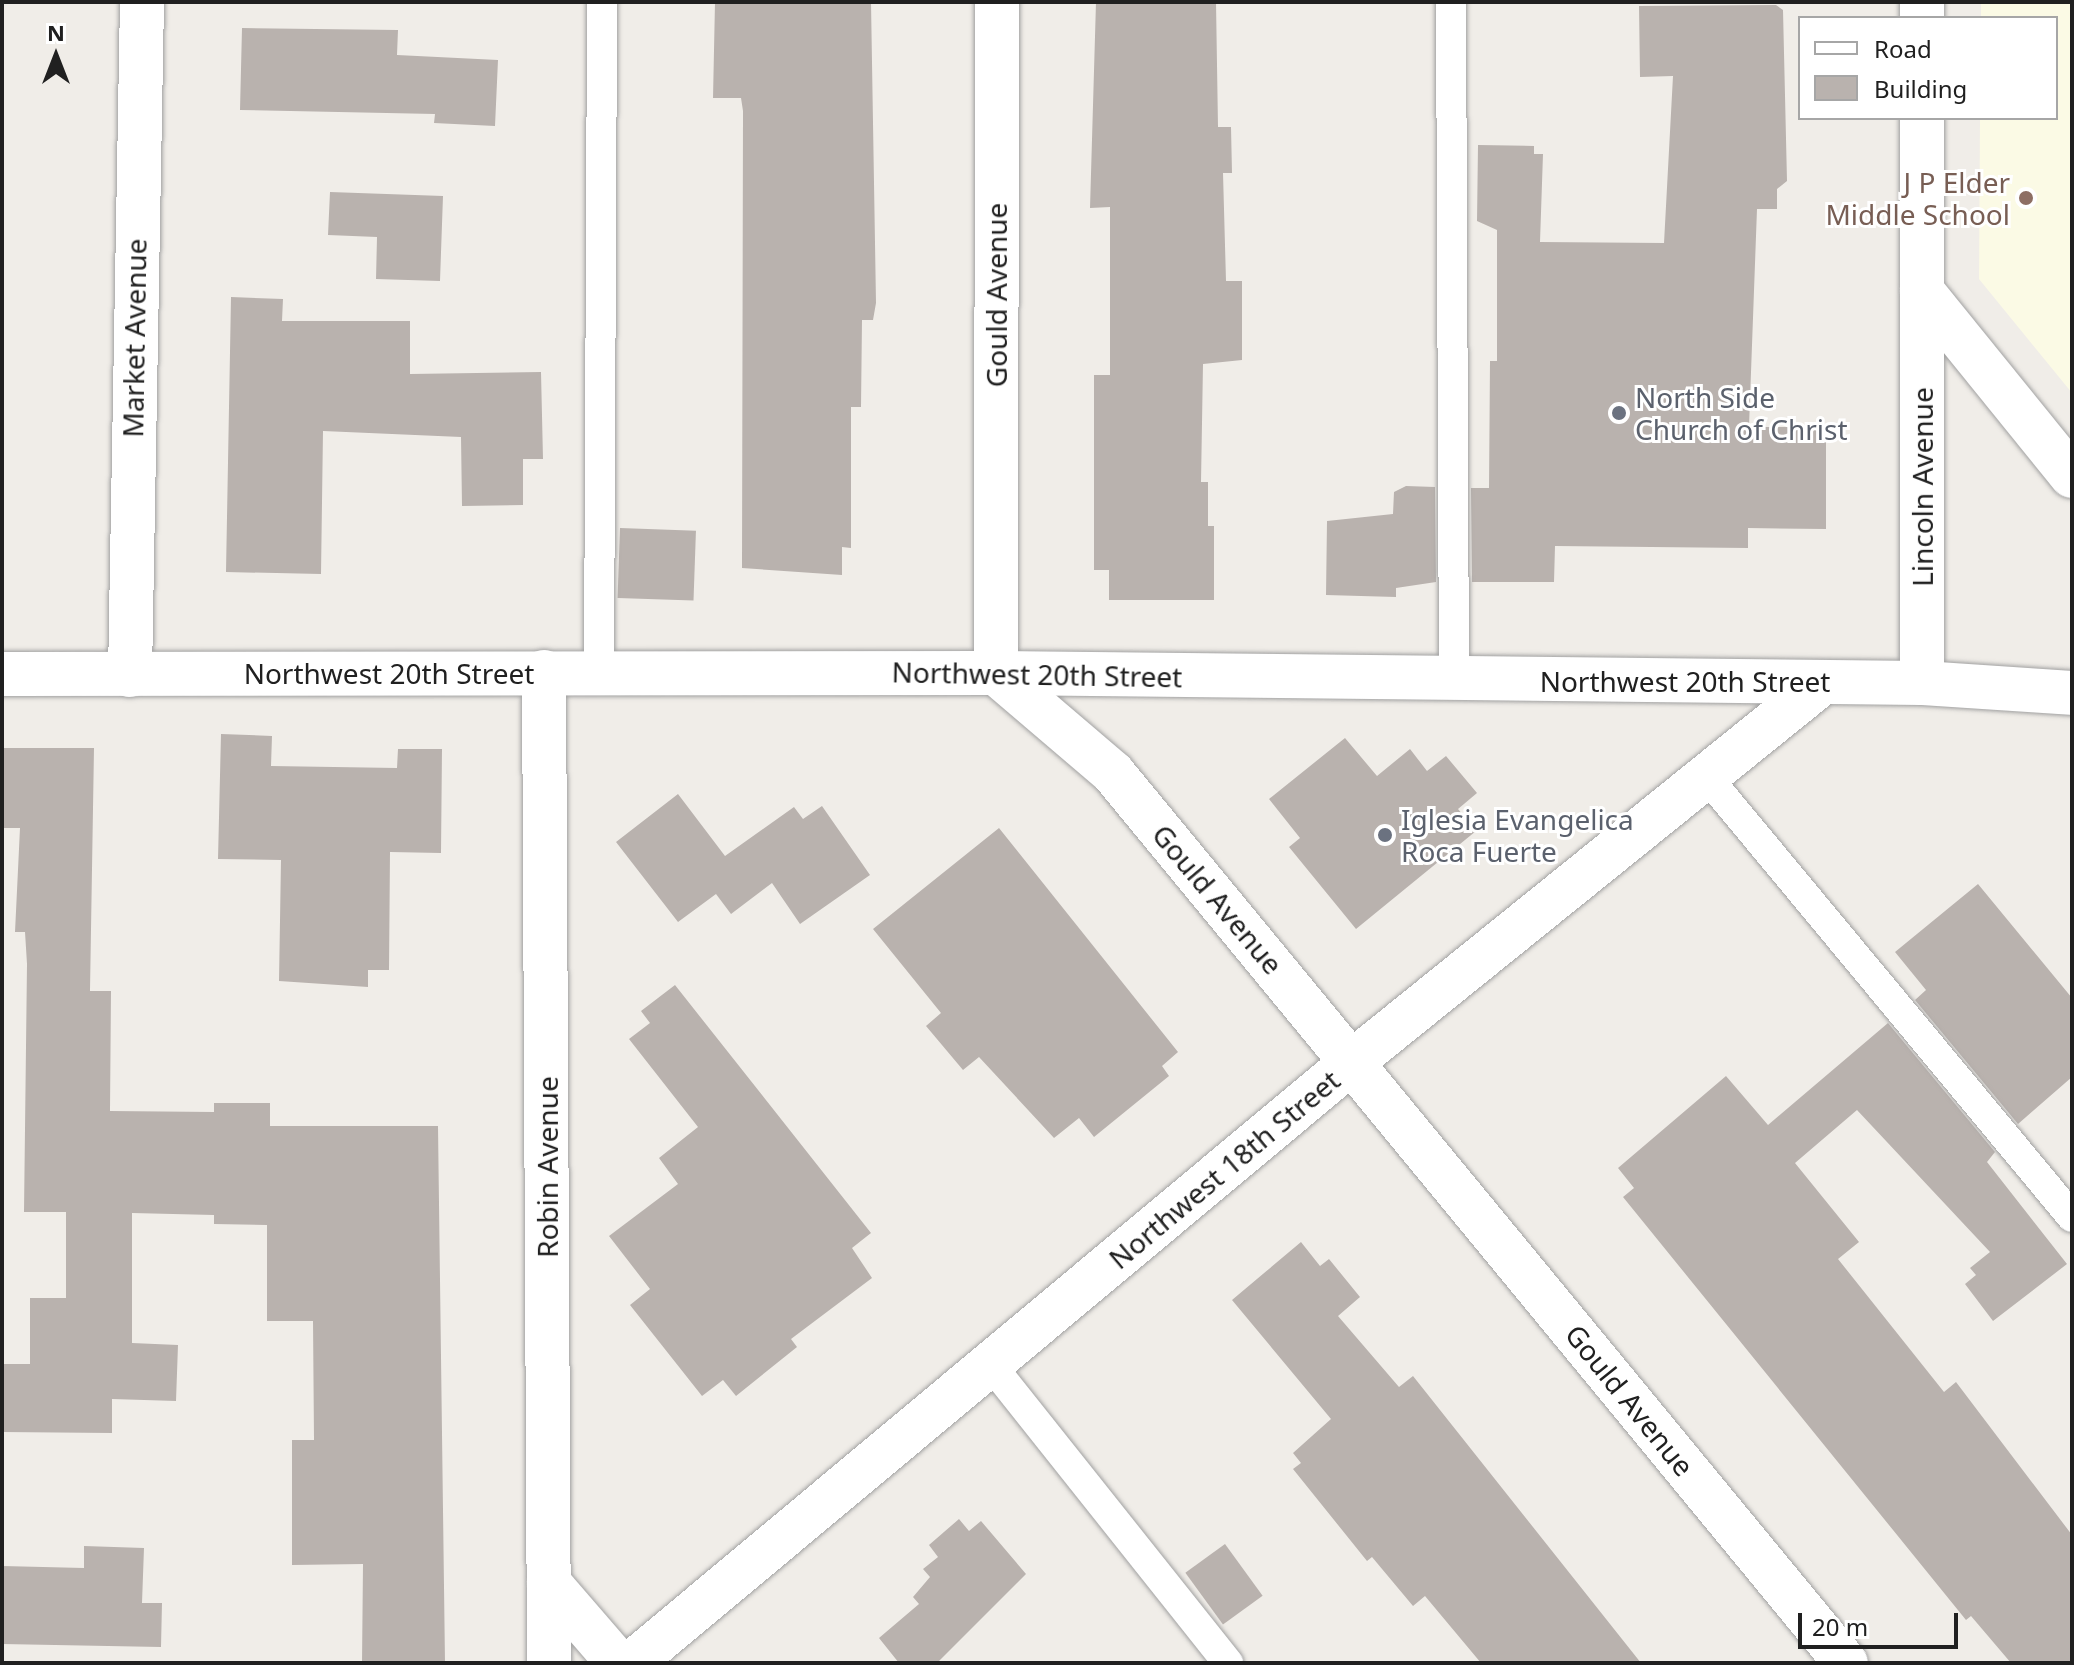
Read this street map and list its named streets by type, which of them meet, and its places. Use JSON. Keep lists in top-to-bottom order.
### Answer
{
  "streets": {
    "street": [
      "Gould Avenue",
      "Market Avenue",
      "Lincoln Avenue",
      "Northwest 20th Street",
      "Robin Avenue",
      "Northwest 18th Street"
    ]
  },
  "crossings": [
    ["Gould Avenue", "Northwest 20th Street"],
    ["Gould Avenue", "Northwest 18th Street"],
    ["Market Avenue", "Northwest 20th Street"],
    ["Lincoln Avenue", "Northwest 20th Street"],
    ["Northwest 20th Street", "Robin Avenue"],
    ["Northwest 20th Street", "Northwest 18th Street"]
  ],
  "places": ["J P Elder Middle School", "North Side Church of Christ", "Iglesia Evangelica Roca Fuerte"],
  "legend": ["Road", "Building"],
  "scale_bar": "20 m",
  "north": "top"
}
